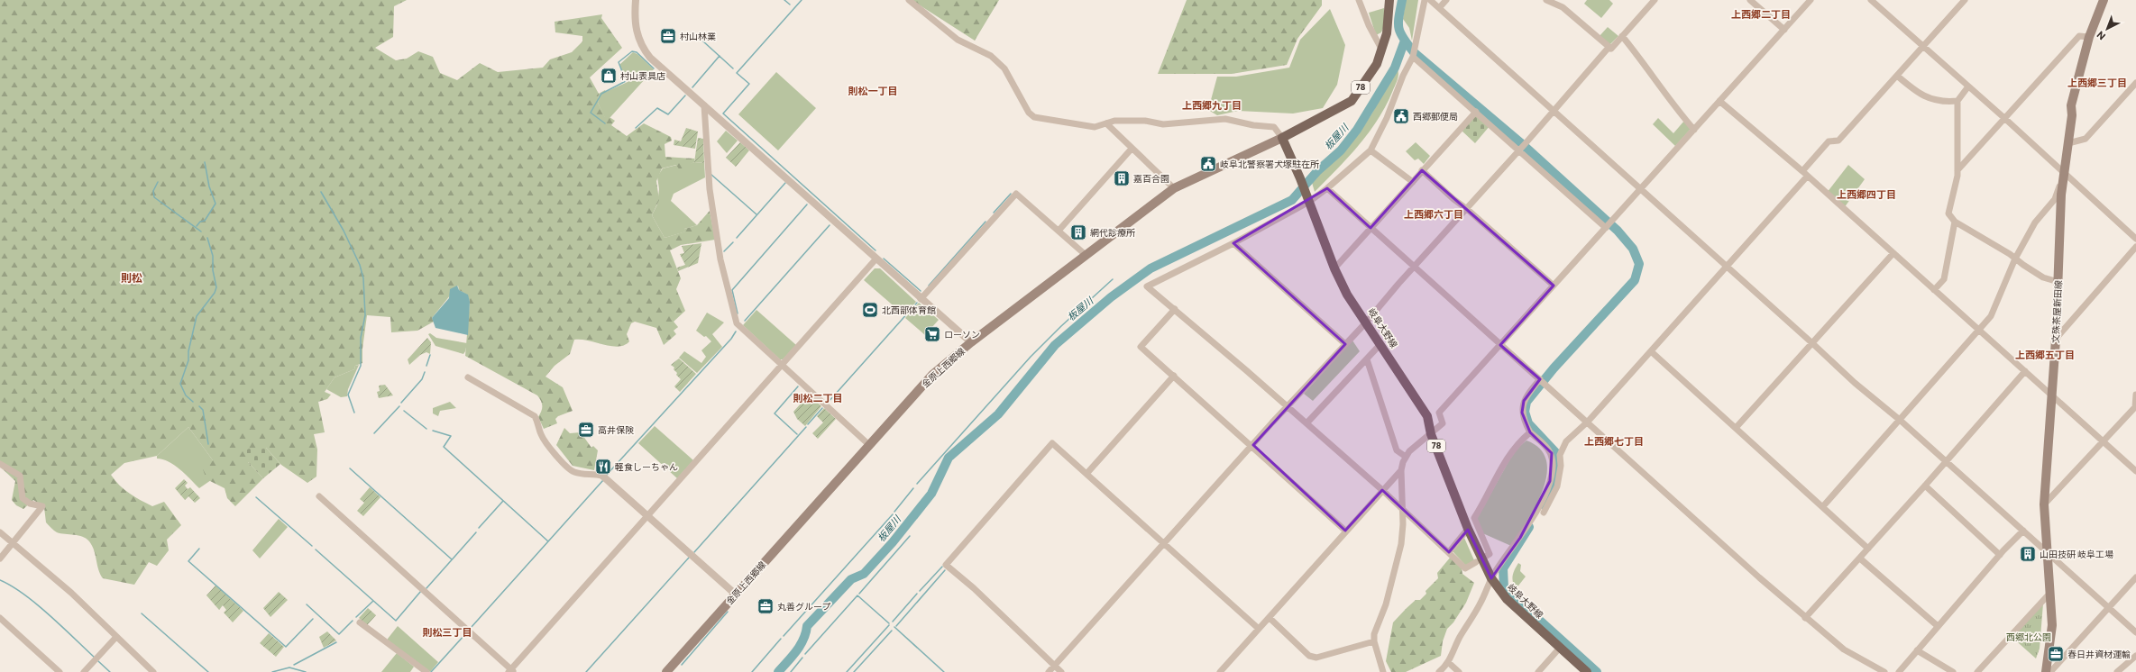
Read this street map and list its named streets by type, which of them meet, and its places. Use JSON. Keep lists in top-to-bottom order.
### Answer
{
  "streets": {
    "main road": [
      "78",
      "文殊茶屋新田線",
      "岐阜大野線",
      "金原上西郷線"
    ]
  },
  "crossings": [
    ["78", "岐阜大野線"],
    ["78", "金原上西郷線"],
    ["岐阜大野線", "金原上西郷線"]
  ],
  "districts": [
    "上西郷二丁目",
    "上西郷三丁目",
    "則松一丁目",
    "上西郷九丁目",
    "上西郷四丁目",
    "上西郷六丁目",
    "則松",
    "上西郷五丁目",
    "則松二丁目",
    "上西郷七丁目",
    "則松三丁目"
  ],
  "water": ["板屋川"],
  "parks": ["西郷北公園"],
  "places": {
    "office": [
      "村山林業",
      "高井保険",
      "丸善グループ",
      "春日井資材運輸"
    ],
    "shop": ["村山表具店"],
    "public building": ["西郷郵便局", "岐阜北警察署犬塚駐在所"],
    "building": ["嘉百合園", "網代診療所", "山田技研 岐阜工場"],
    "sports": ["北西部体育館"],
    "supermarket": ["ローソン"],
    "restaurant": ["軽食しーちゃん"]
  },
  "north": "bottom left"
}
